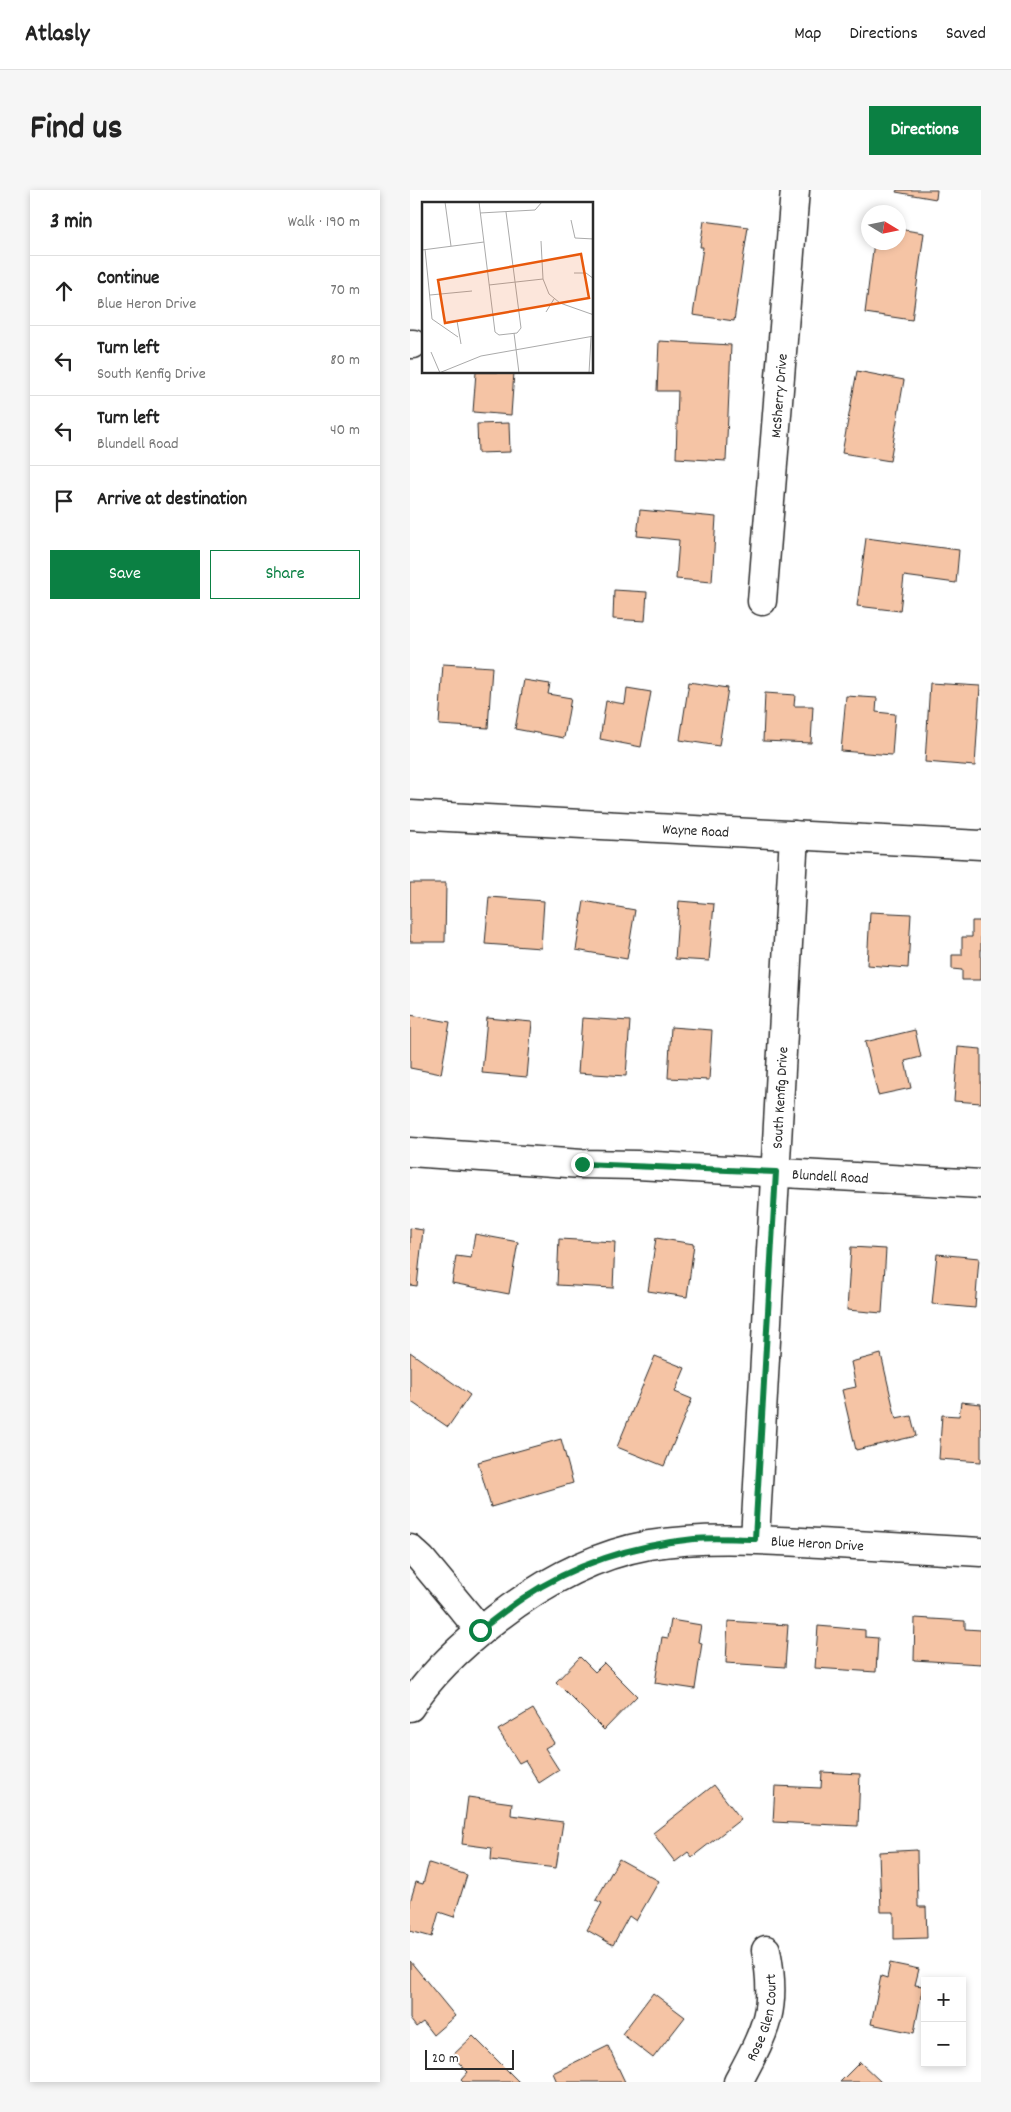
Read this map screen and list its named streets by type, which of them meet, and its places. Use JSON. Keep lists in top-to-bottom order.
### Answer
{
  "streets": {
    "street": [
      "McSherry Drive",
      "Wayne Road",
      "South Kenfig Drive",
      "Blundell Road",
      "Blue Heron Drive",
      "Rose Glen Court"
    ]
  },
  "crossings": [
    ["Wayne Road", "South Kenfig Drive"],
    ["South Kenfig Drive", "Blundell Road"],
    ["South Kenfig Drive", "Blue Heron Drive"]
  ],
  "scale_bar": "20 m",
  "north": "right",
  "page": {
    "header": "Atlasly",
    "nav": ["Map", "Directions", "Saved"],
    "title": "Find us",
    "buttons": [
      "Directions",
      ["Save", "Share"]
    ],
    "heading": ["3 min", "Walk · 190 m"],
    "list": [
      ["Continue", "Blue Heron Drive", "70 m"],
      ["Turn left", "South Kenfig Drive", "80 m"],
      ["Turn left", "Blundell Road", "40 m"],
      "Arrive at destination"
    ],
    "map_buttons": ["+", "−"],
    "scale": "20 m"
  }
}
